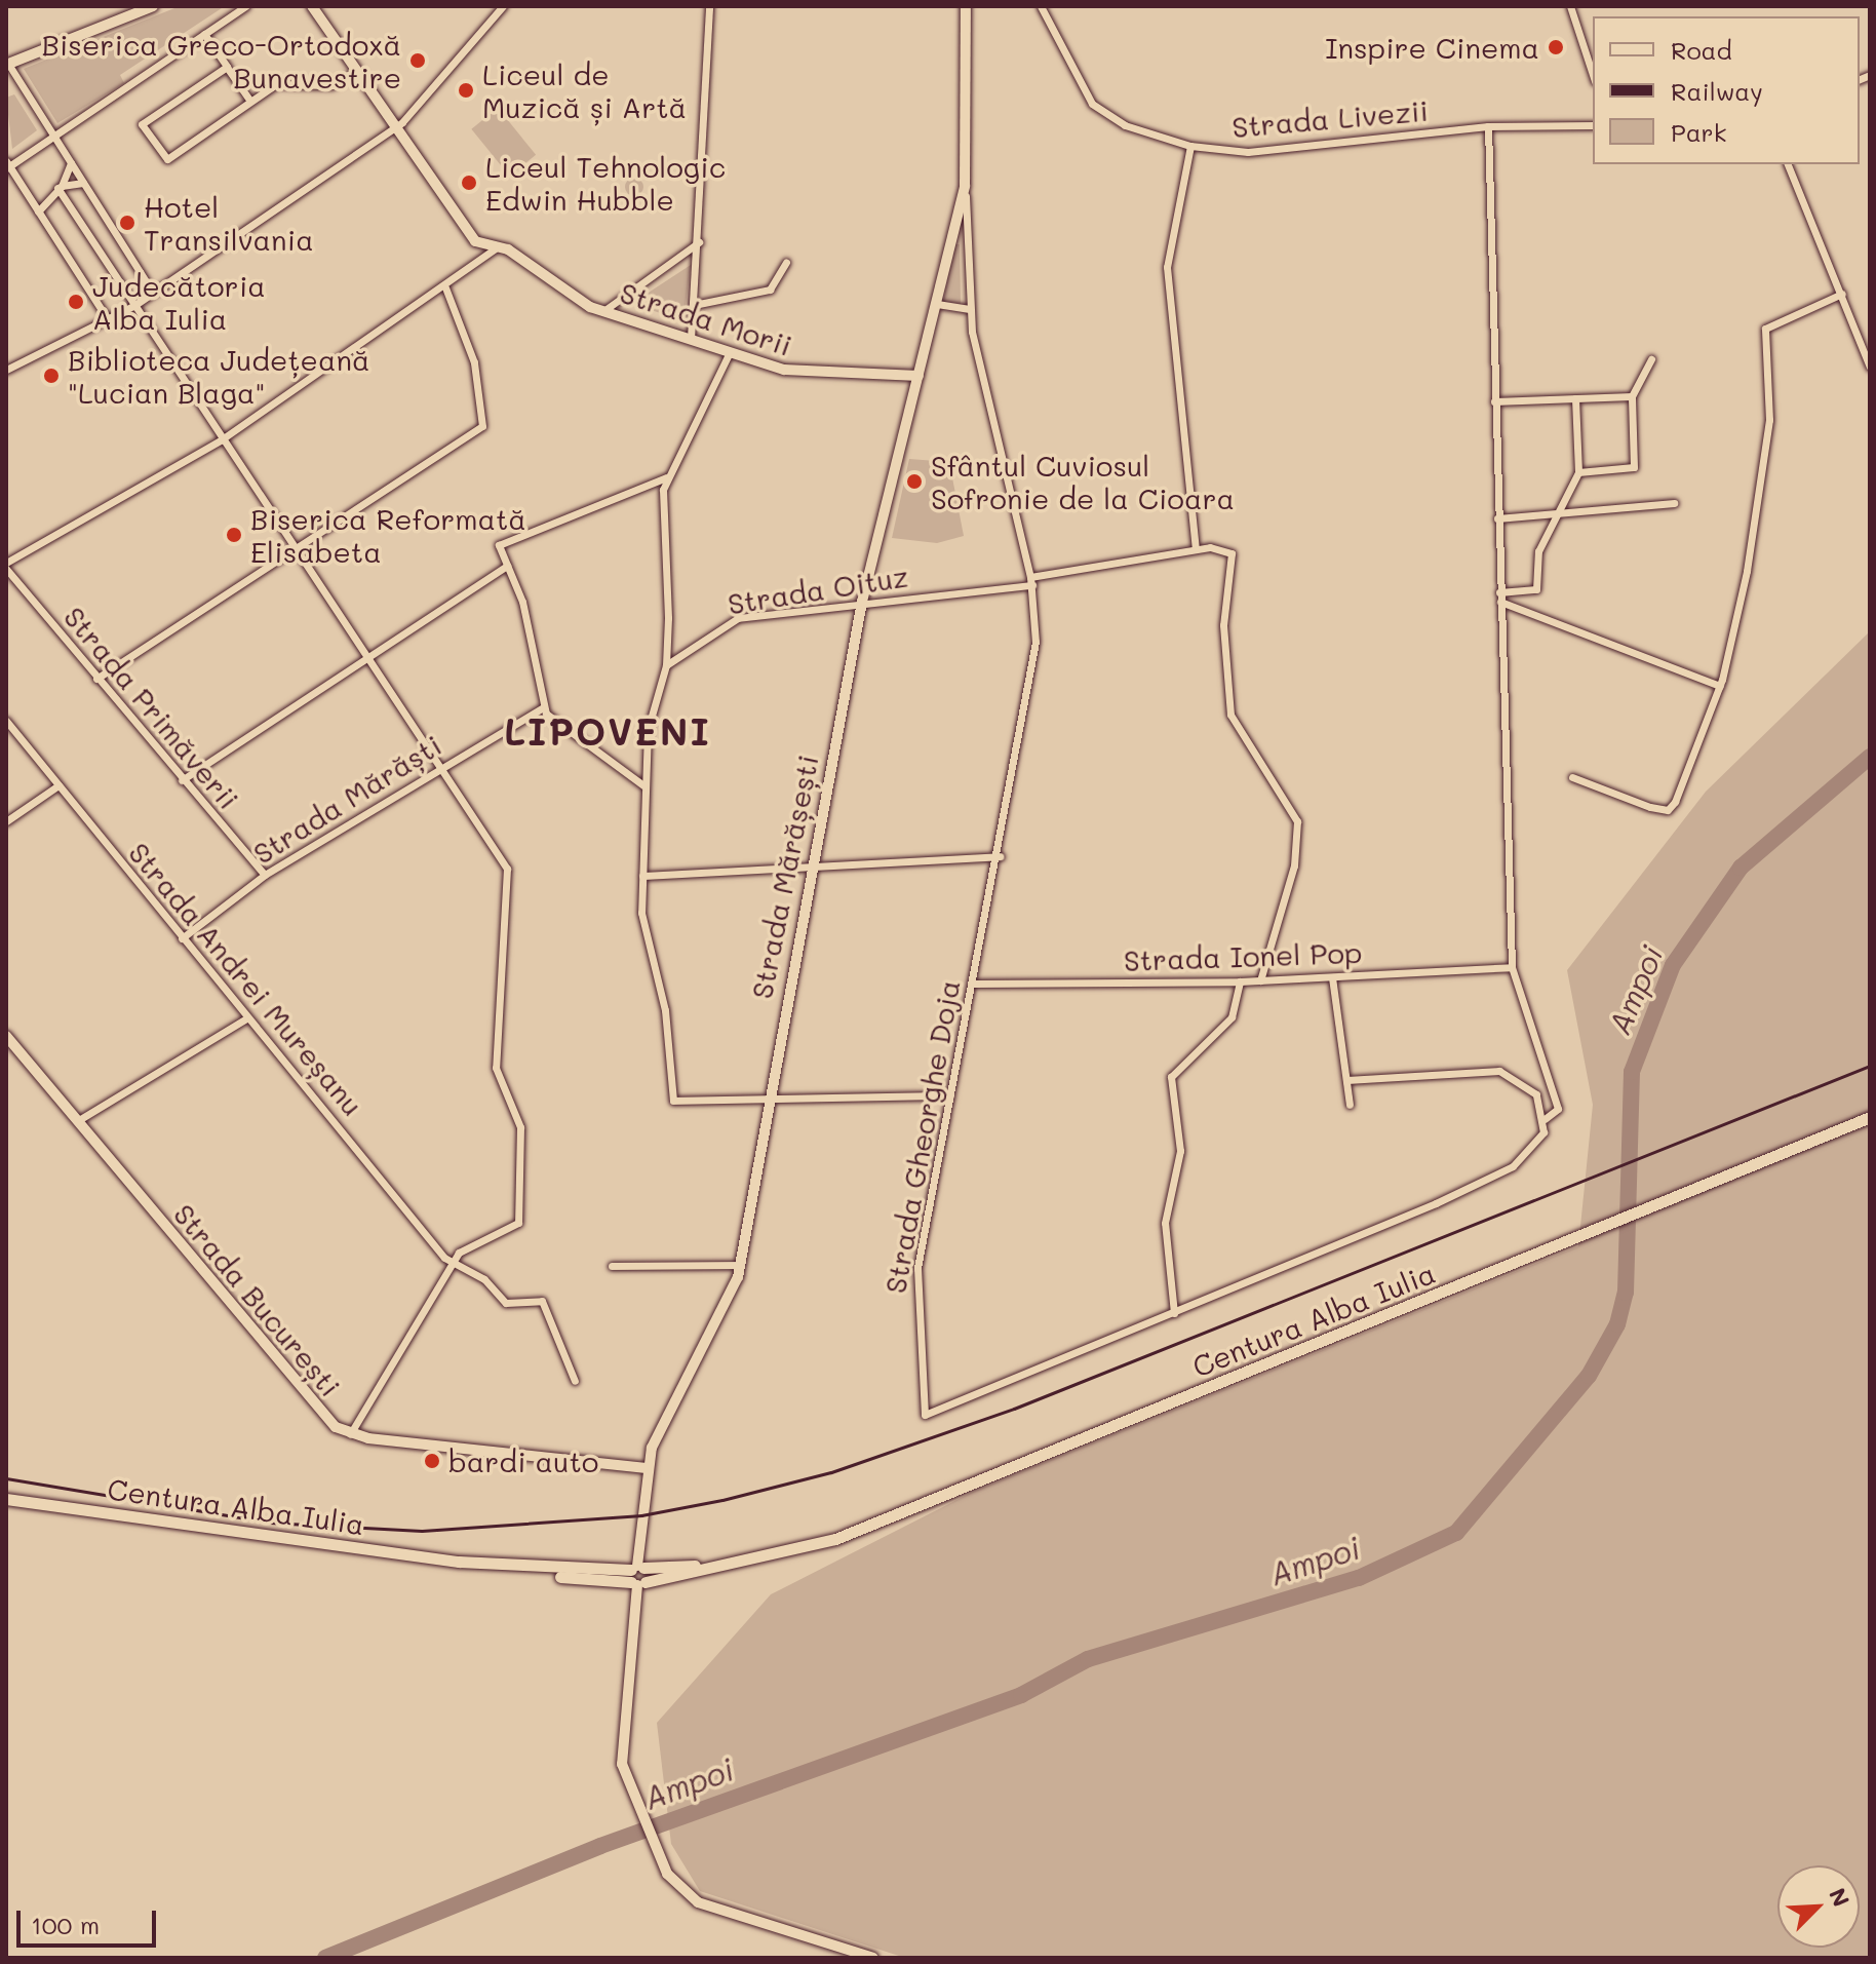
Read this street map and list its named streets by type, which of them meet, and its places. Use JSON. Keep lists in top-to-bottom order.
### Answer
{
  "streets": {
    "main road": ["Centura Alba Iulia"],
    "street": [
      "Strada Livezii",
      "Strada Morii",
      "Strada Oituz",
      "Strada Primăverii",
      "Strada Mărăști",
      "Strada Mărășești",
      "Strada Ionel Pop",
      "Strada Andrei Mureșanu",
      "Strada Gheorghe Doja",
      "Strada București"
    ]
  },
  "crossings": [
    ["Strada Morii", "Strada Mărășești"],
    ["Strada Oituz", "Strada Mărășești"],
    ["Strada Oituz", "Strada Gheorghe Doja"],
    ["Strada Primăverii", "Strada Mărăști"],
    ["Strada Mărăști", "Strada Andrei Mureșanu"],
    ["Strada Mărășești", "Strada Gheorghe Doja"],
    ["Strada Mărășești", "Strada București"],
    ["Strada Mărășești", "Centura Alba Iulia"],
    ["Strada Ionel Pop", "Strada Gheorghe Doja"]
  ],
  "districts": ["LIPOVENI"],
  "water": ["Ampoi"],
  "places": [
    "Inspire Cinema",
    "Biserica Greco-Ortodoxă Bunavestire",
    "Liceul de Muzică și Artă",
    "Liceul Tehnologic Edwin Hubble",
    "Hotel Transilvania",
    "Judecătoria Alba Iulia",
    "Biblioteca Județeană \"Lucian Blaga\"",
    "Sfântul Cuviosul Sofronie de la Cioara",
    "Biserica Reformată Elisabeta",
    "bardi auto"
  ],
  "legend": ["Road", "Railway", "Park"],
  "scale_bar": "100 m",
  "north": "top right"
}
